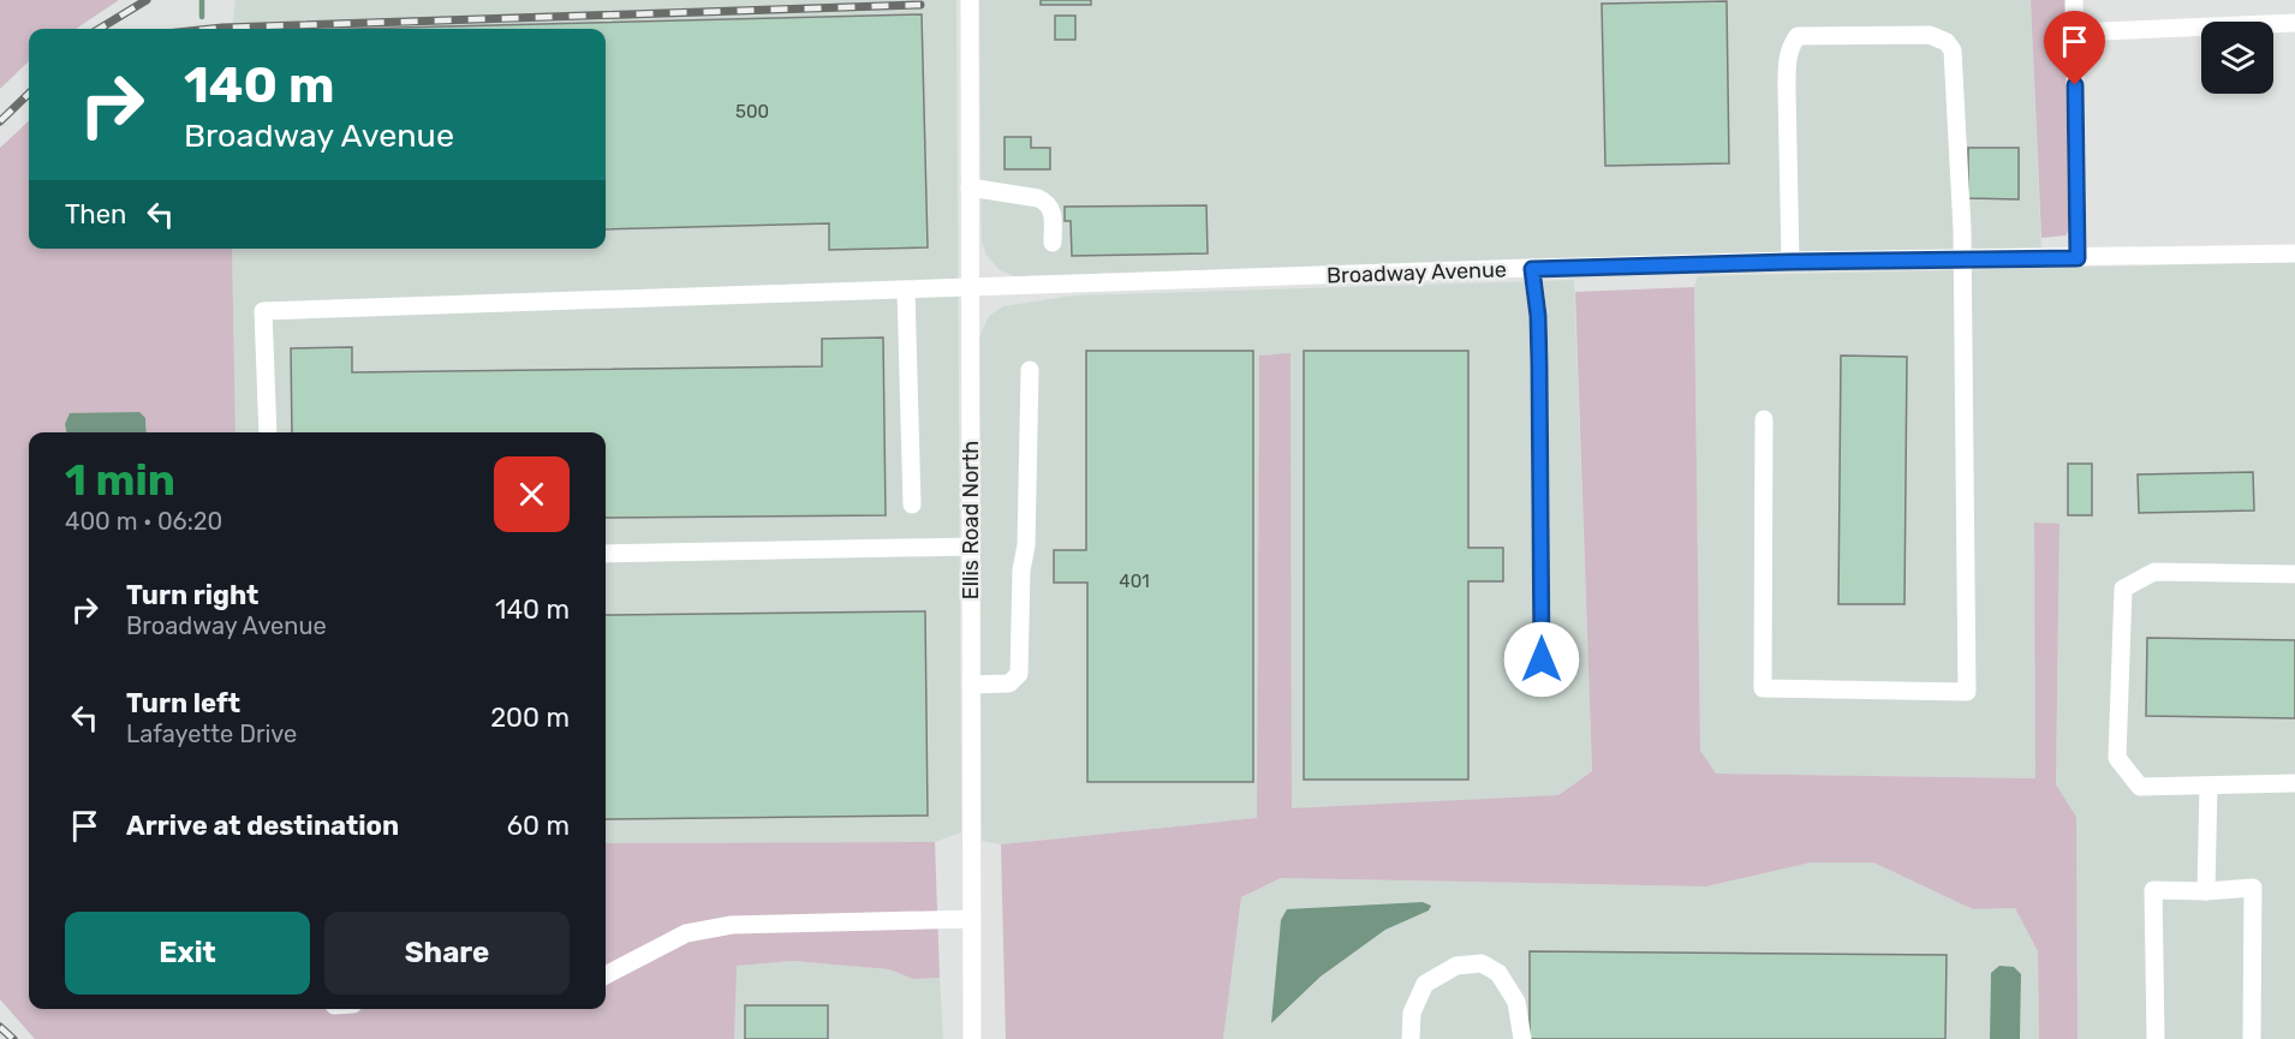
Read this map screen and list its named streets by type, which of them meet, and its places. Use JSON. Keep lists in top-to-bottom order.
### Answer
{
  "streets": {
    "street": ["Broadway Avenue", "Ellis Road North"]
  },
  "crossings": [
    ["Broadway Avenue", "Ellis Road North"]
  ],
  "house_numbers": ["500", "401"],
  "page": {
    "turn": ["140 m", "Broadway Avenue"],
    "then": "Then",
    "heading": ["1 min", "400 m · 06:20"],
    "list": [
      {
        "name": "Turn right",
        "note": "Broadway Avenue",
        "value": "140 m"
      },
      {
        "name": "Turn left",
        "note": "Lafayette Drive",
        "value": "200 m"
      },
      {
        "name": "Arrive at destination",
        "value": "60 m"
      }
    ],
    "buttons": ["Exit", "Share"]
  }
}
